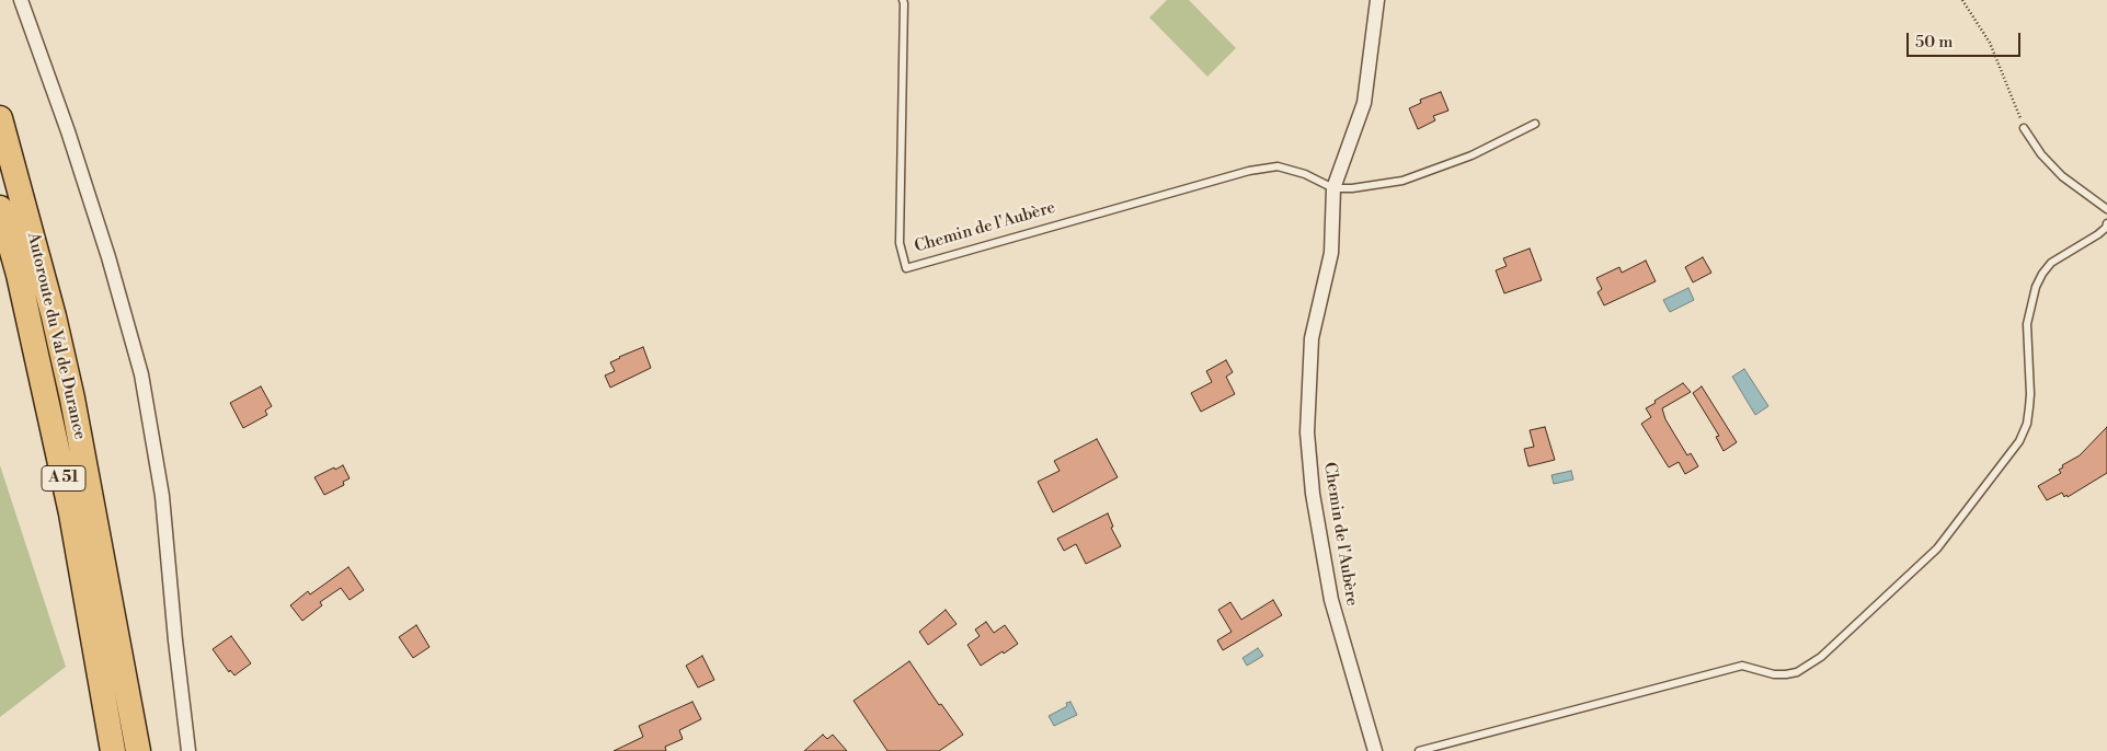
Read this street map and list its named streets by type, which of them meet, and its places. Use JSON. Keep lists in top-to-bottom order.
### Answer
{
  "streets": {
    "highway": ["Autoroute du Val de Durance", "A 51"],
    "street": ["Chemin de l'Aubère"]
  },
  "scale_bar": "50 m"
}
